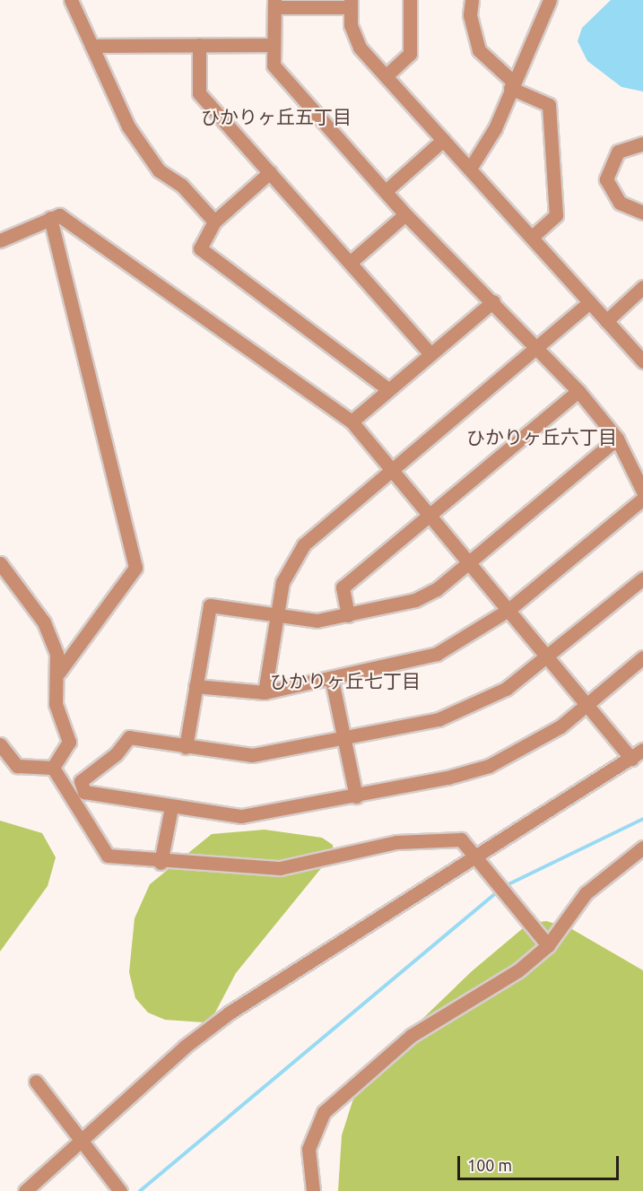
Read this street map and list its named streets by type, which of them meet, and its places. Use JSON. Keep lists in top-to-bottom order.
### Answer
{
  "districts": ["ひかりヶ丘五丁目", "ひかりヶ丘六丁目", "ひかりヶ丘七丁目"],
  "scale_bar": "100 m"
}
